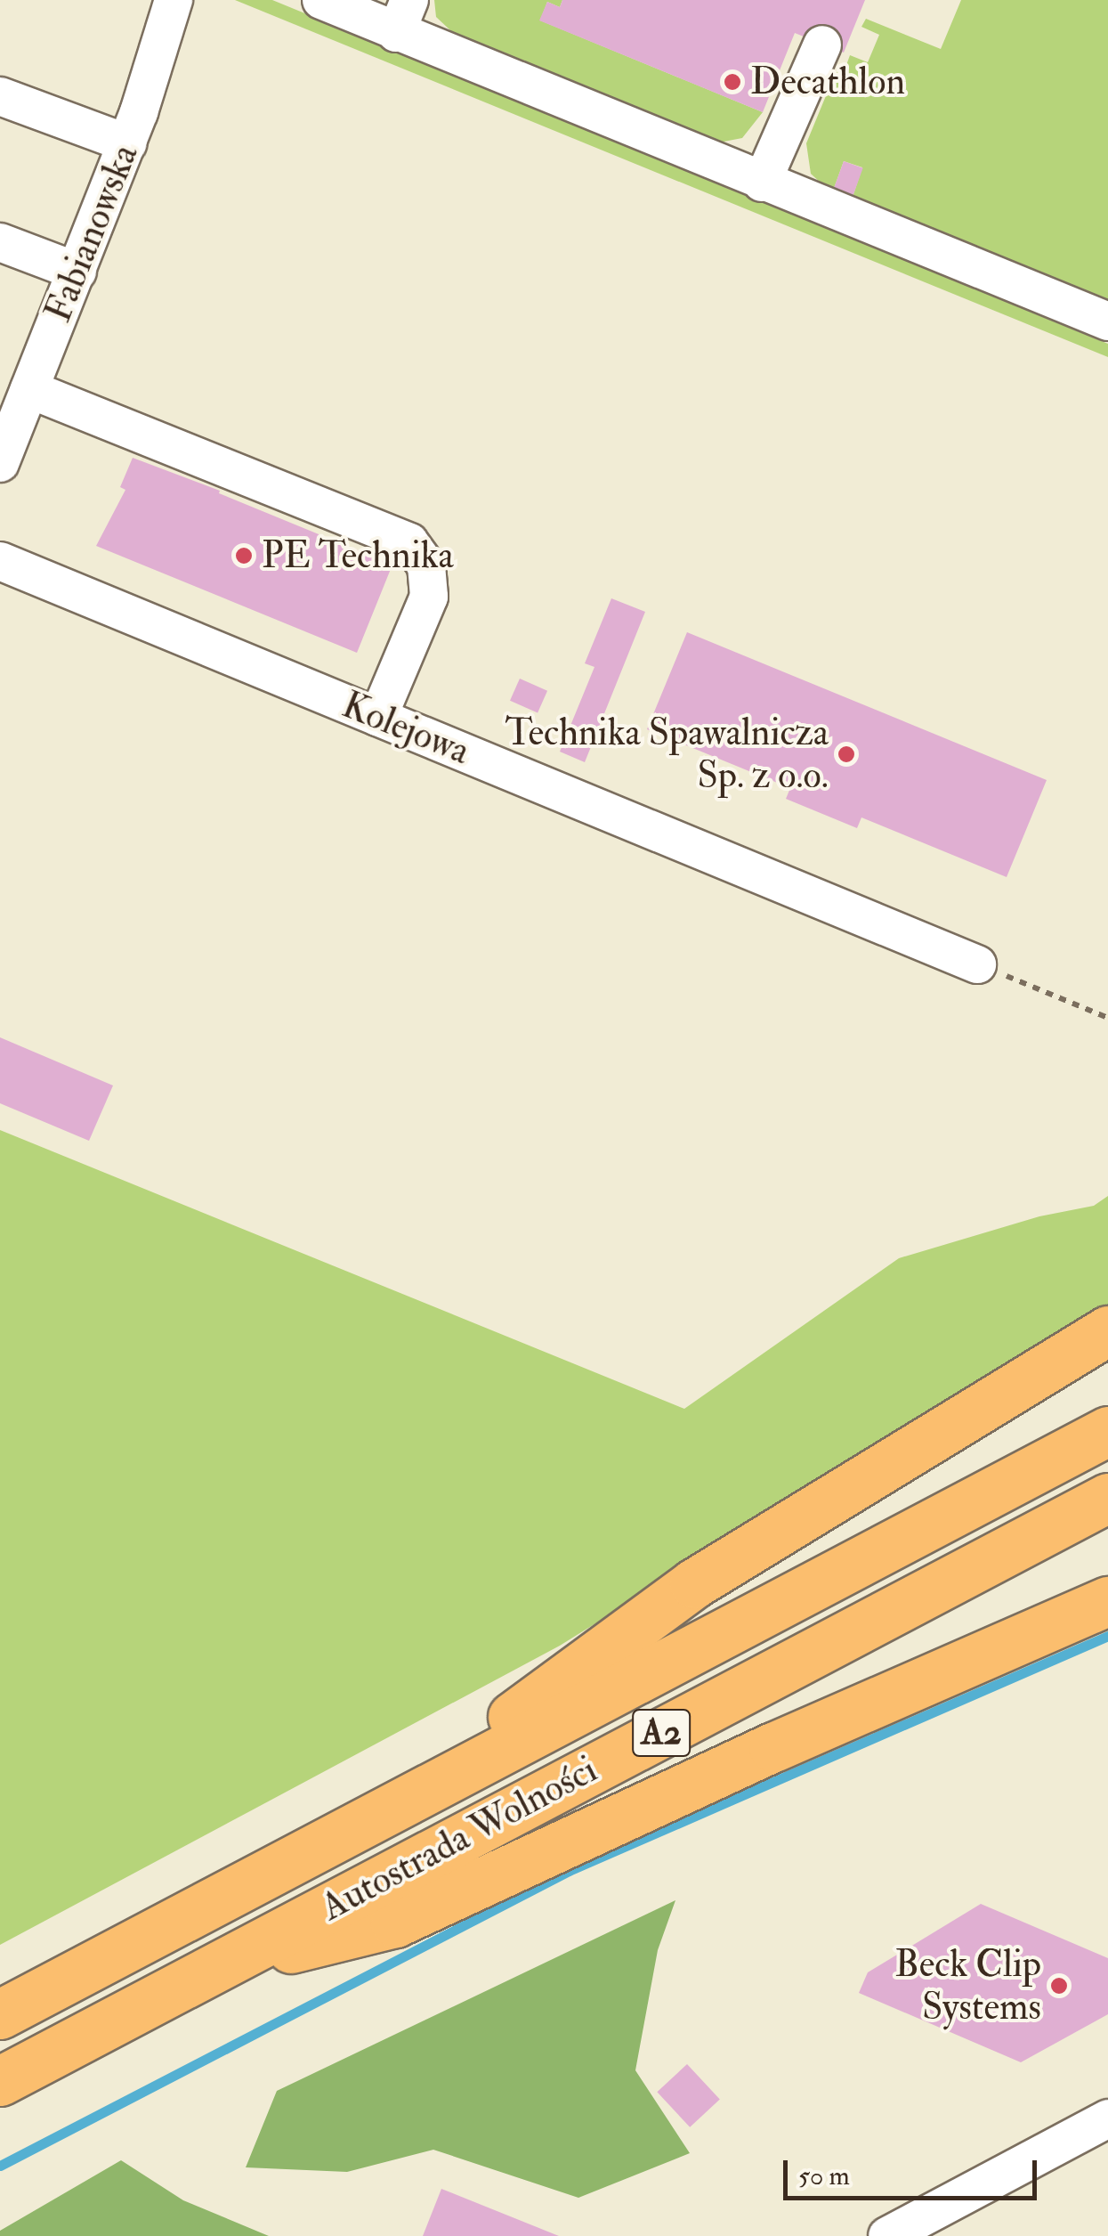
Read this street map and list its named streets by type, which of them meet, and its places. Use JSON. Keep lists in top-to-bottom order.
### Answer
{
  "streets": {
    "highway": ["A2", "Autostrada Wolności"],
    "street": ["Fabianowska", "Kolejowa"]
  },
  "places": [
    "Decathlon",
    "PE Technika",
    "Technika Spawalnicza Sp. z o.o.",
    "Beck Clip Systems"
  ],
  "scale_bar": "50 m"
}
